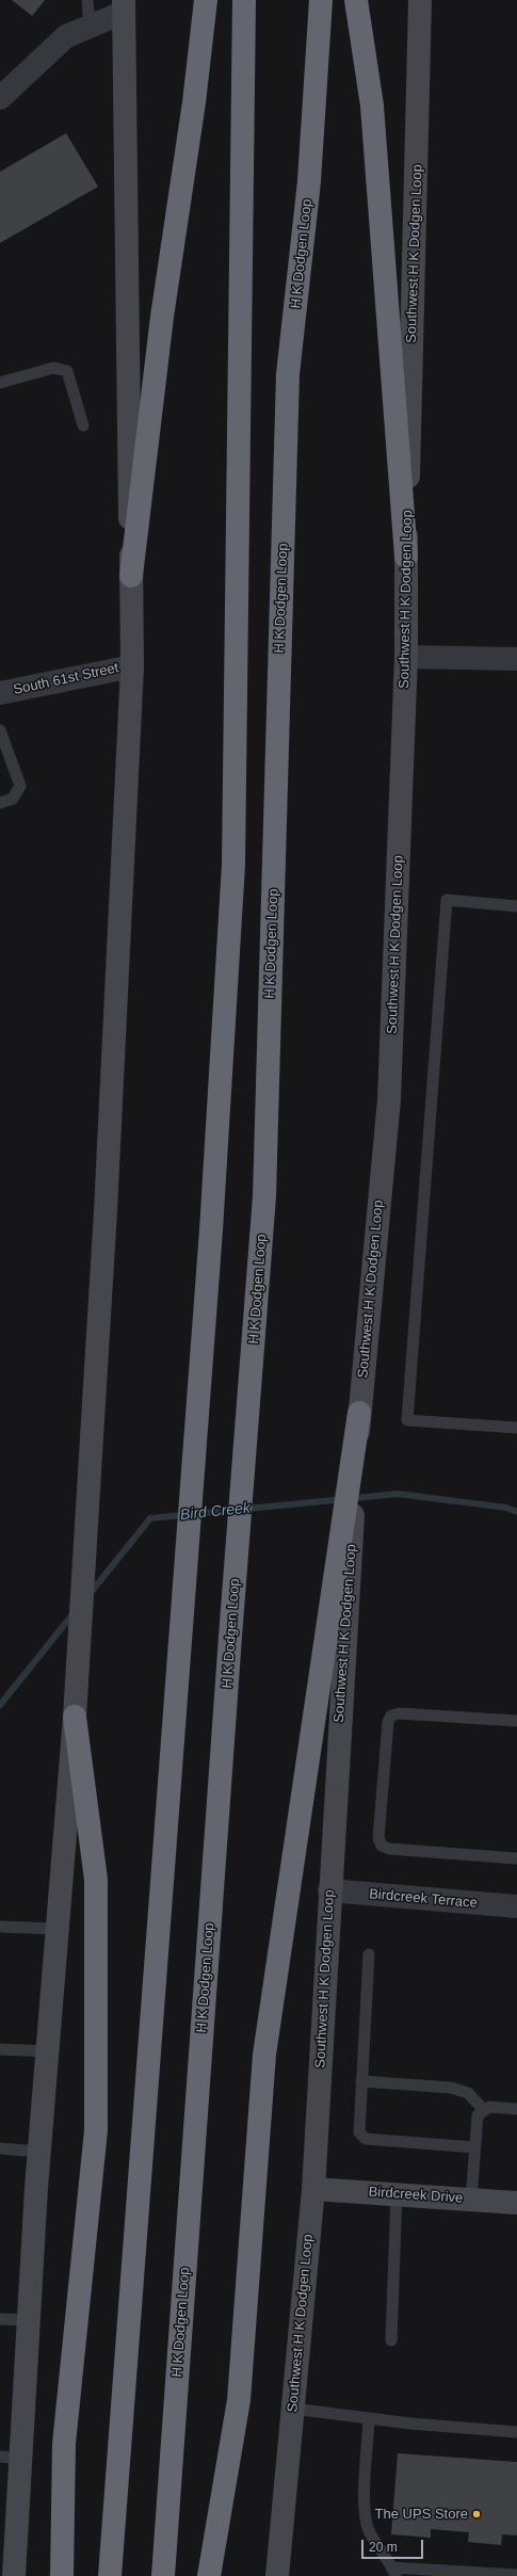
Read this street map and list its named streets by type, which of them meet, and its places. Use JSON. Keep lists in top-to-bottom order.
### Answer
{
  "streets": {
    "highway": ["H K Dodgen Loop"],
    "main road": ["Southwest H K Dodgen Loop", "Birdcreek Drive"],
    "street": ["South 61st Street", "Birdcreek Terrace"]
  },
  "crossings": [
    ["Southwest H K Dodgen Loop", "Birdcreek Terrace"],
    ["Southwest H K Dodgen Loop", "Birdcreek Drive"]
  ],
  "water": ["Bird Creek"],
  "places": ["The UPS Store"],
  "scale_bar": "20 m"
}
